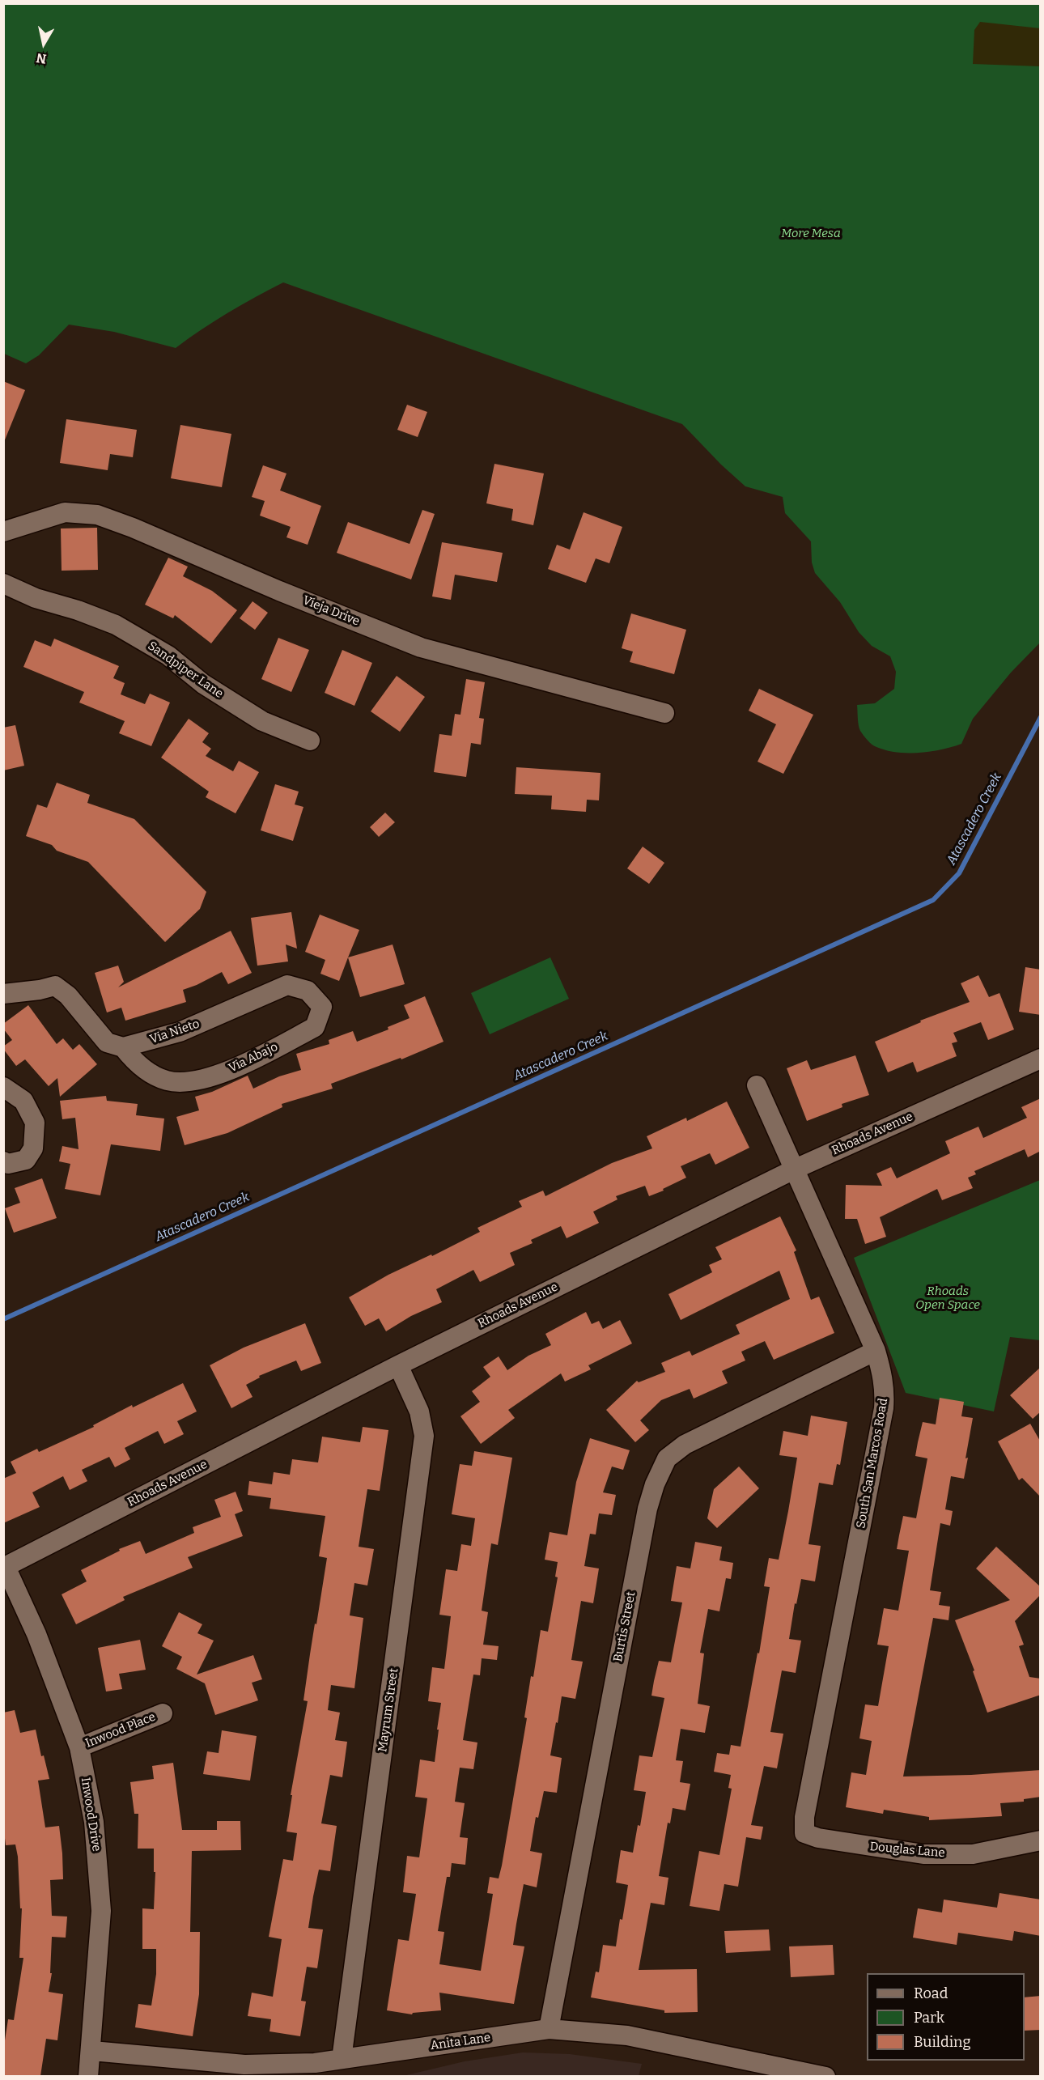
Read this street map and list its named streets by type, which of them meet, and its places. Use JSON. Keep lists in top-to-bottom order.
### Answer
{
  "streets": {
    "street": [
      "Vieja Drive",
      "Sandpiper Lane",
      "Via Nieto",
      "Via Abajo",
      "Rhoads Avenue",
      "South San Marcos Road",
      "Burtis Street",
      "Mayrum Street",
      "Inwood Place",
      "Inwood Drive",
      "Douglas Lane",
      "Anita Lane"
    ]
  },
  "crossings": [
    ["Via Nieto", "Via Abajo"],
    ["Rhoads Avenue", "South San Marcos Road"],
    ["Rhoads Avenue", "Mayrum Street"],
    ["Rhoads Avenue", "Inwood Drive"],
    ["South San Marcos Road", "Burtis Street"],
    ["South San Marcos Road", "Douglas Lane"],
    ["Burtis Street", "Anita Lane"],
    ["Mayrum Street", "Anita Lane"],
    ["Inwood Place", "Inwood Drive"],
    ["Inwood Drive", "Anita Lane"]
  ],
  "water": ["Atascadero Creek"],
  "parks": ["More Mesa", "Rhoads Open Space"],
  "legend": ["Road", "Park", "Building"],
  "north": "bottom"
}
